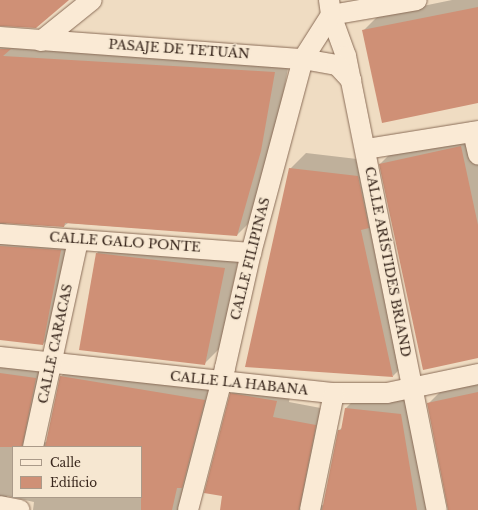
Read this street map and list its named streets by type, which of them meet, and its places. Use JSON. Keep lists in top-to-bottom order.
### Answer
{
  "streets": {
    "street": [
      "PASAJE DE TETUÁN",
      "CALLE GALO PONTE",
      "CALLE FILIPINAS",
      "CALLE ARÍSTIDES BRIAND",
      "CALLE CARACAS",
      "CALLE LA HABANA"
    ]
  },
  "crossings": [
    ["PASAJE DE TETUÁN", "CALLE FILIPINAS"],
    ["PASAJE DE TETUÁN", "CALLE ARÍSTIDES BRIAND"],
    ["CALLE GALO PONTE", "CALLE FILIPINAS"],
    ["CALLE GALO PONTE", "CALLE CARACAS"],
    ["CALLE FILIPINAS", "CALLE ARÍSTIDES BRIAND"],
    ["CALLE FILIPINAS", "CALLE LA HABANA"],
    ["CALLE ARÍSTIDES BRIAND", "CALLE LA HABANA"],
    ["CALLE CARACAS", "CALLE LA HABANA"]
  ],
  "legend": ["Calle", "Edificio"]
}
